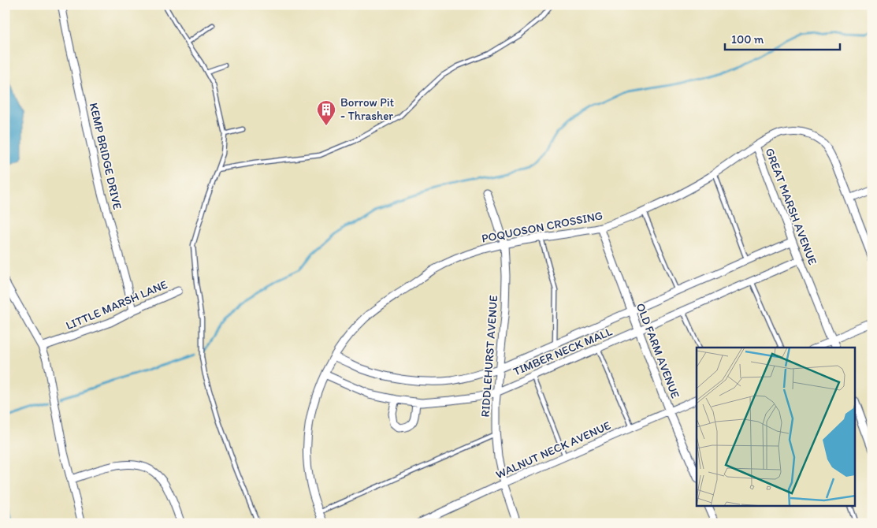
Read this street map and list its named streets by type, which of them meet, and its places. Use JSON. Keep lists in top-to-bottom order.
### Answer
{
  "streets": {
    "street": [
      "KEMP BRIDGE DRIVE",
      "GREAT MARSH AVENUE",
      "POQUOSON CROSSING",
      "LITTLE MARSH LANE",
      "OLD FARM AVENUE",
      "TIMBER NECK MALL",
      "RIDDLEHURST AVENUE",
      "WALNUT NECK AVENUE"
    ]
  },
  "crossings": [
    ["KEMP BRIDGE DRIVE", "LITTLE MARSH LANE"],
    ["GREAT MARSH AVENUE", "POQUOSON CROSSING"],
    ["GREAT MARSH AVENUE", "TIMBER NECK MALL"],
    ["POQUOSON CROSSING", "OLD FARM AVENUE"],
    ["POQUOSON CROSSING", "TIMBER NECK MALL"],
    ["POQUOSON CROSSING", "RIDDLEHURST AVENUE"],
    ["OLD FARM AVENUE", "TIMBER NECK MALL"],
    ["OLD FARM AVENUE", "WALNUT NECK AVENUE"],
    ["TIMBER NECK MALL", "RIDDLEHURST AVENUE"],
    ["RIDDLEHURST AVENUE", "WALNUT NECK AVENUE"]
  ],
  "places": {
    "building": ["Borrow Pit - Thrasher"]
  },
  "scale_bar": "100 m"
}
